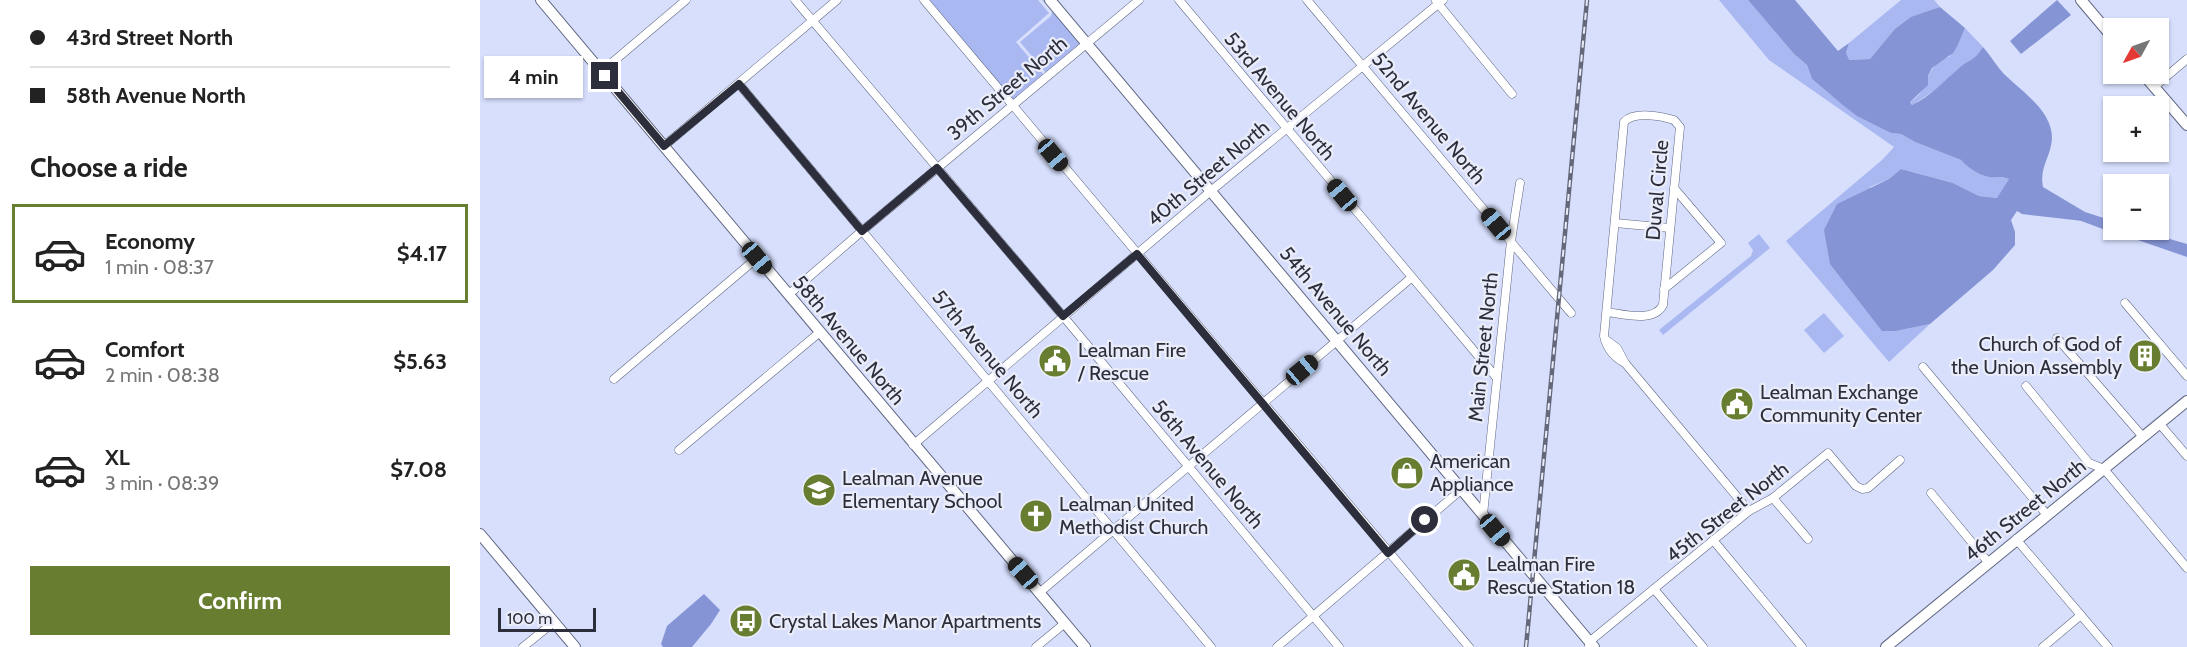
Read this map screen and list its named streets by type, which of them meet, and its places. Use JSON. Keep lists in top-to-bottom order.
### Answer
{
  "streets": {
    "street": [
      "39th Street North",
      "53rd Avenue North",
      "52nd Avenue North",
      "40th Street North",
      "Duval Circle",
      "54th Avenue North",
      "58th Avenue North",
      "Main Street North",
      "57th Avenue North",
      "56th Avenue North",
      "46th Street North",
      "45th Street North"
    ]
  },
  "crossings": [
    ["39th Street North", "54th Avenue North"],
    ["39th Street North", "58th Avenue North"],
    ["39th Street North", "57th Avenue North"],
    ["39th Street North", "56th Avenue North"],
    ["53rd Avenue North", "40th Street North"],
    ["53rd Avenue North", "Main Street North"],
    ["52nd Avenue North", "40th Street North"],
    ["52nd Avenue North", "Main Street North"],
    ["40th Street North", "54th Avenue North"],
    ["40th Street North", "58th Avenue North"],
    ["40th Street North", "57th Avenue North"],
    ["40th Street North", "56th Avenue North"],
    ["Duval Circle", "45th Street North"],
    ["54th Avenue North", "Main Street North"],
    ["54th Avenue North", "45th Street North"]
  ],
  "places": {
    "building": ["Church of God of the Union Assembly"],
    "public building": ["Lealman Fire / Rescue", "Lealman Exchange Community Center", "Lealman Fire Rescue Station 18"],
    "shop": ["American Appliance"],
    "school or university": ["Lealman Avenue Elementary School"],
    "church": ["Lealman United Methodist Church"],
    "bus stop": ["Crystal Lakes Manor Apartments"]
  },
  "scale_bar": "100 m",
  "north": "bottom left",
  "page": {
    "banner": ["43rd Street North", "58th Avenue North"],
    "map_buttons": ["+", "−"],
    "bubble": "4 min",
    "heading": "Choose a ride",
    "list": [
      {
        "name": "Economy",
        "note": "1 min · 08:37",
        "value": "$4.17"
      },
      {
        "name": "Comfort",
        "note": "2 min · 08:38",
        "value": "$5.63"
      },
      {
        "name": "XL",
        "note": "3 min · 08:39",
        "value": "$7.08"
      }
    ],
    "buttons": "Confirm",
    "scale": "100 m"
  }
}
